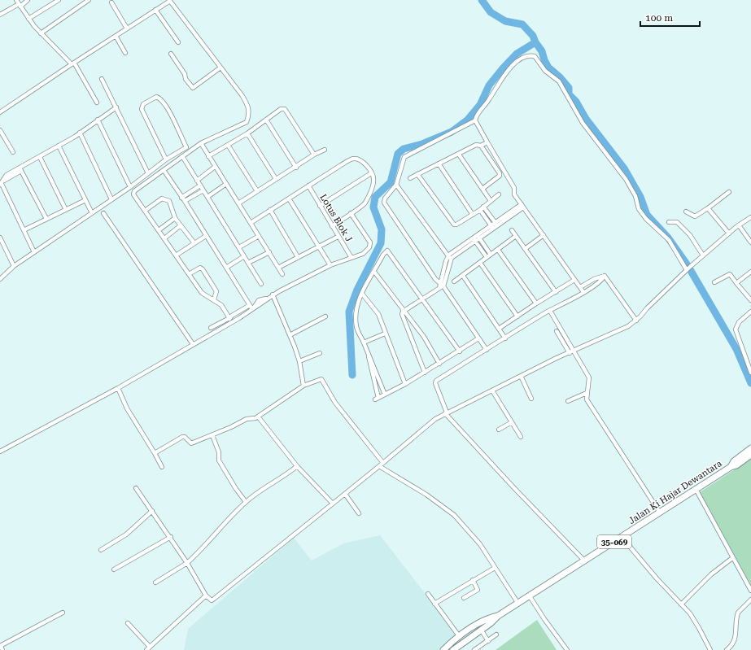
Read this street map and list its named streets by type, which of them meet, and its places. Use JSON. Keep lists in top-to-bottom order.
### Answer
{
  "streets": {
    "main road": ["Jalan Ki Hajar Dewantara", "35-069"],
    "street": ["Lotus Blok J"]
  },
  "scale_bar": "100 m"
}
